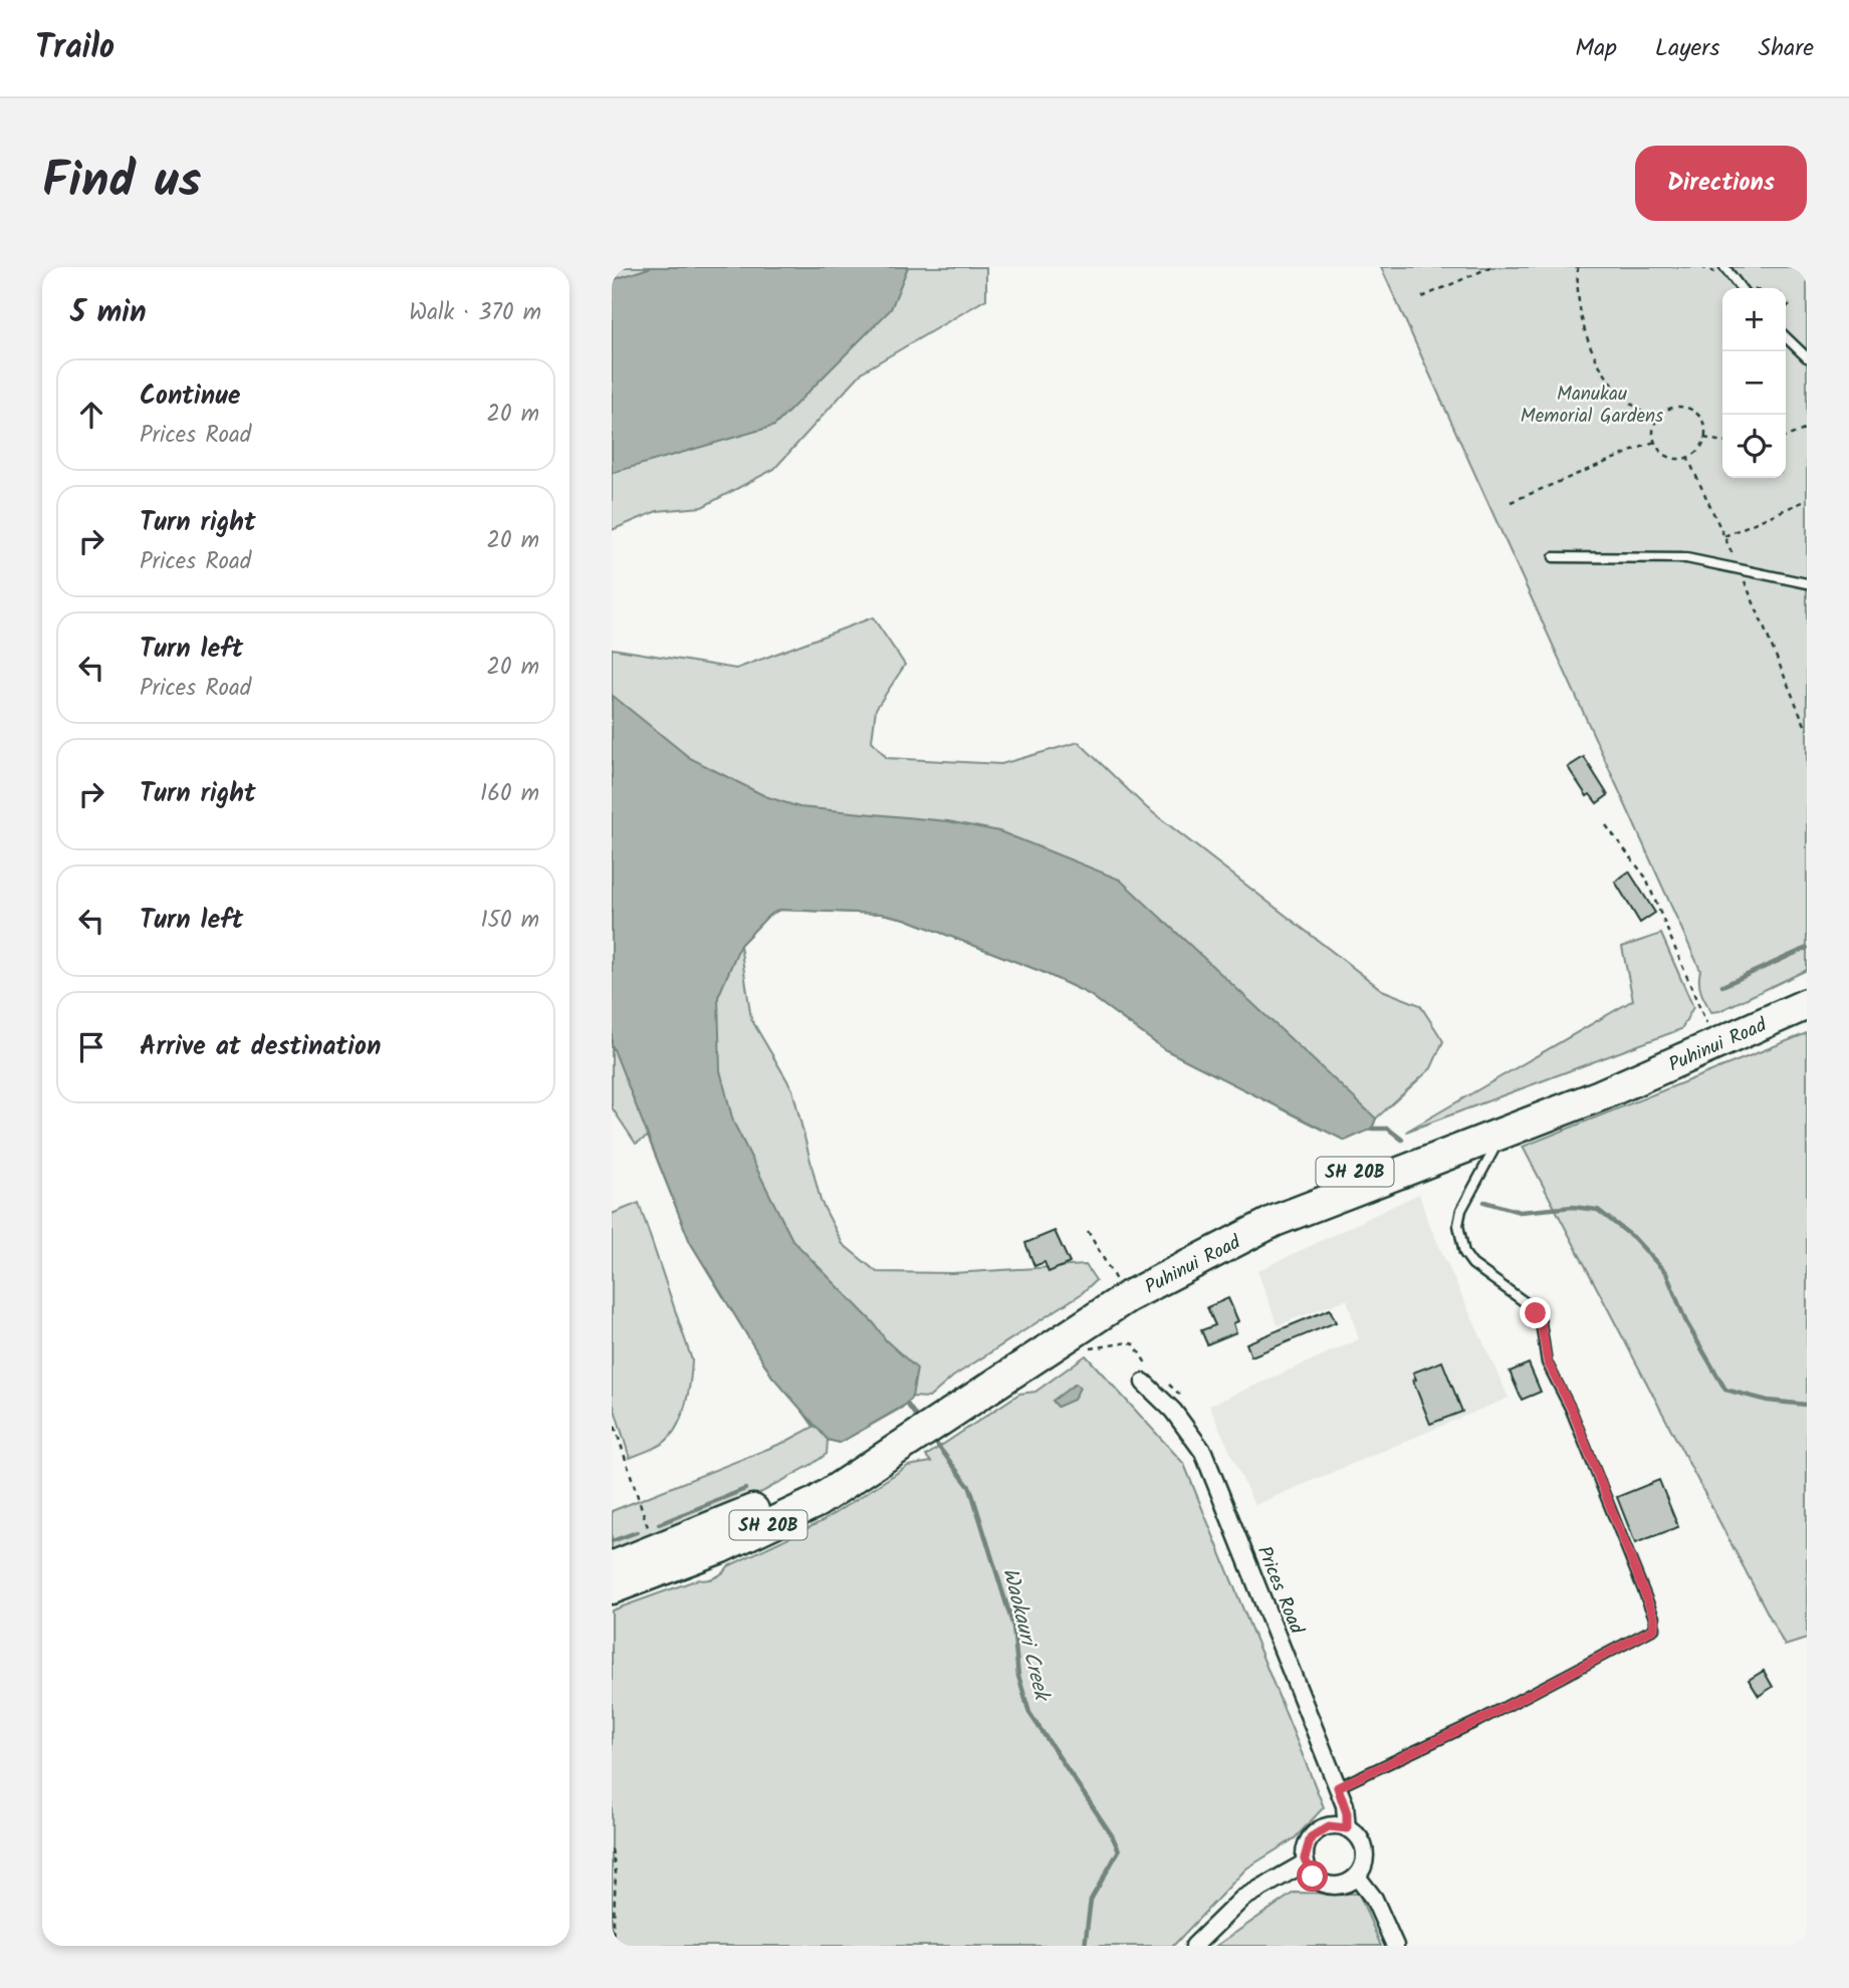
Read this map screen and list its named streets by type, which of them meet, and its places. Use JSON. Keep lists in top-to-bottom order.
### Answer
{
  "streets": {
    "highway": ["Puhinui Road", "SH 20B"],
    "street": ["Prices Road"]
  },
  "water": ["Waokauri Creek"],
  "parks": ["Manukau Memorial Gardens"],
  "page": {
    "header": "Trailo",
    "nav": ["Map", "Layers", "Share"],
    "title": "Find us",
    "buttons": "Directions",
    "heading": ["5 min", "Walk · 370 m"],
    "map_buttons": ["+", "−"],
    "list": [
      ["Continue", "Prices Road", "20 m"],
      ["Turn right", "Prices Road", "20 m"],
      ["Turn left", "Prices Road", "20 m"],
      ["Turn right", "160 m"],
      ["Turn left", "150 m"],
      "Arrive at destination"
    ]
  }
}
